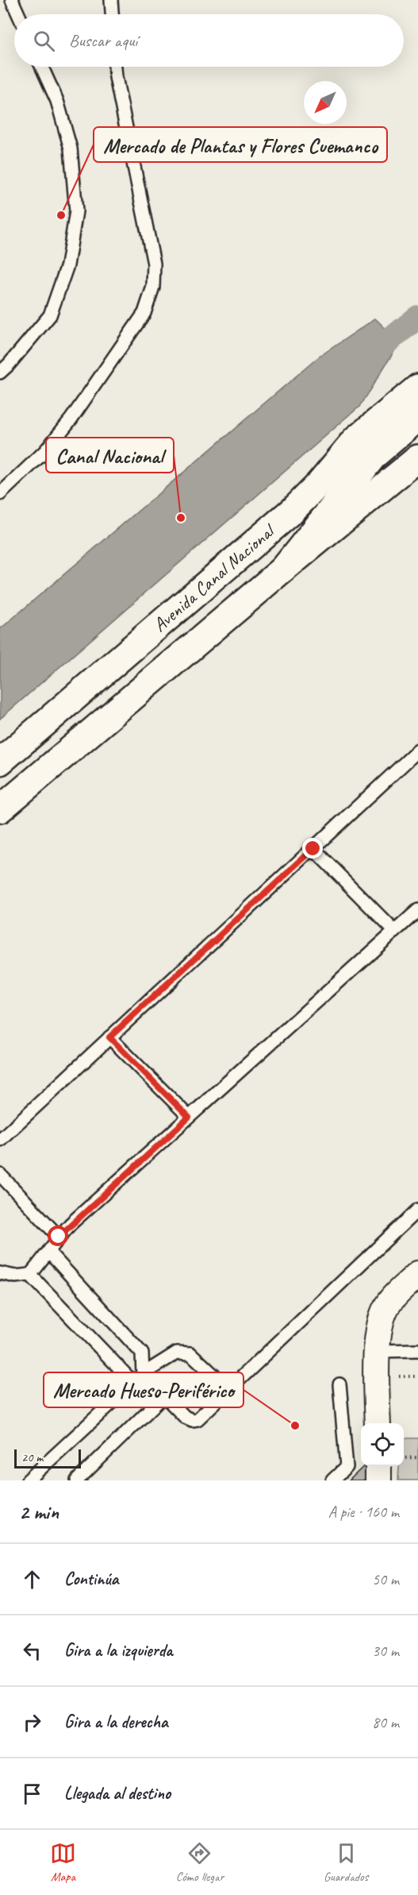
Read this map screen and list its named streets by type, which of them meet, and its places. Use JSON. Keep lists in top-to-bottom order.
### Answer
{
  "streets": {
    "main road": ["Avenida Canal Nacional"]
  },
  "places": ["Mercado de Plantas y Flores Cuemanco", "Canal Nacional", "Mercado Hueso-Periférico"],
  "scale_bar": "20 m",
  "north": "bottom left",
  "page": {
    "search": "Buscar aquí",
    "scale": "20 m",
    "heading": ["2 min", "A pie · 160 m"],
    "list": [
      ["Continúa", "50 m"],
      ["Gira a la izquierda", "30 m"],
      ["Gira a la derecha", "80 m"],
      "Llegada al destino"
    ],
    "nav": ["Mapa", "Cómo llegar", "Guardados"]
  }
}
